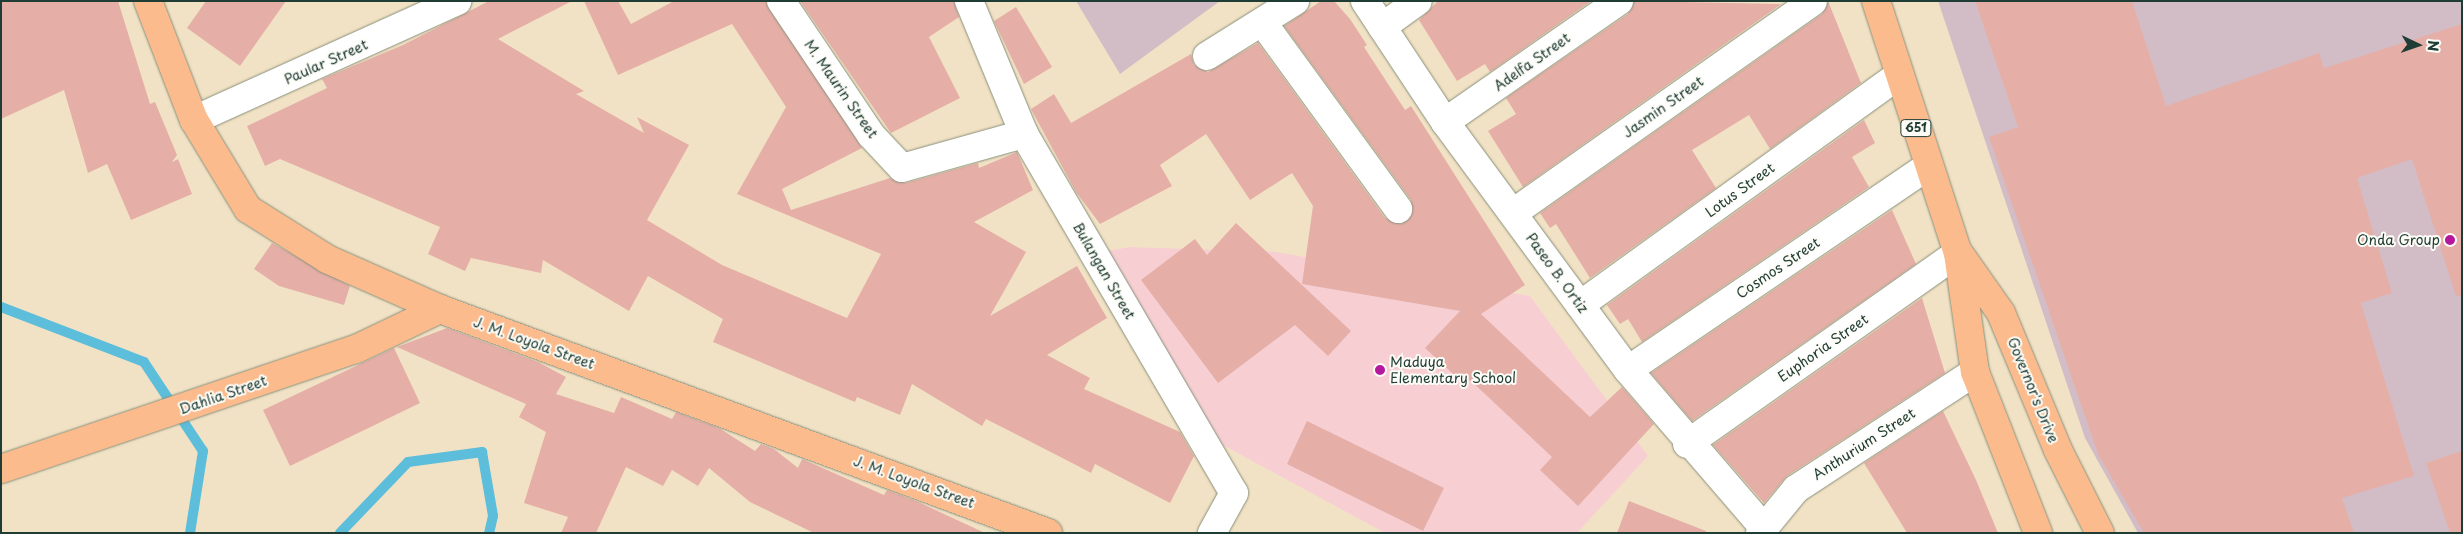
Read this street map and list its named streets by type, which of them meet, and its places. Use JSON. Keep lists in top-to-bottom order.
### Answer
{
  "streets": {
    "main road": [
      "651",
      "J. M. Loyola Street",
      "Governor's Drive",
      "Dahlia Street"
    ],
    "street": [
      "Paular Street",
      "Adelfa Street",
      "M. Maurin Street",
      "Jasmin Street",
      "Lotus Street",
      "Cosmos Street",
      "Bulangan Street",
      "Paseo B. Ortiz",
      "Euphoria Street",
      "Anthurium Street"
    ]
  },
  "crossings": [
    ["Paular Street", "J. M. Loyola Street"],
    ["Adelfa Street", "Paseo B. Ortiz"],
    ["M. Maurin Street", "Bulangan Street"],
    ["Jasmin Street", "Paseo B. Ortiz"],
    ["Lotus Street", "Paseo B. Ortiz"],
    ["Lotus Street", "Governor's Drive"],
    ["Cosmos Street", "Paseo B. Ortiz"],
    ["Cosmos Street", "Governor's Drive"],
    ["Paseo B. Ortiz", "Euphoria Street"],
    ["Paseo B. Ortiz", "Anthurium Street"],
    ["J. M. Loyola Street", "Dahlia Street"],
    ["Euphoria Street", "Governor's Drive"],
    ["Governor's Drive", "Anthurium Street"]
  ],
  "places": ["Onda Group", "Maduya Elementary School"],
  "north": "right"
}
